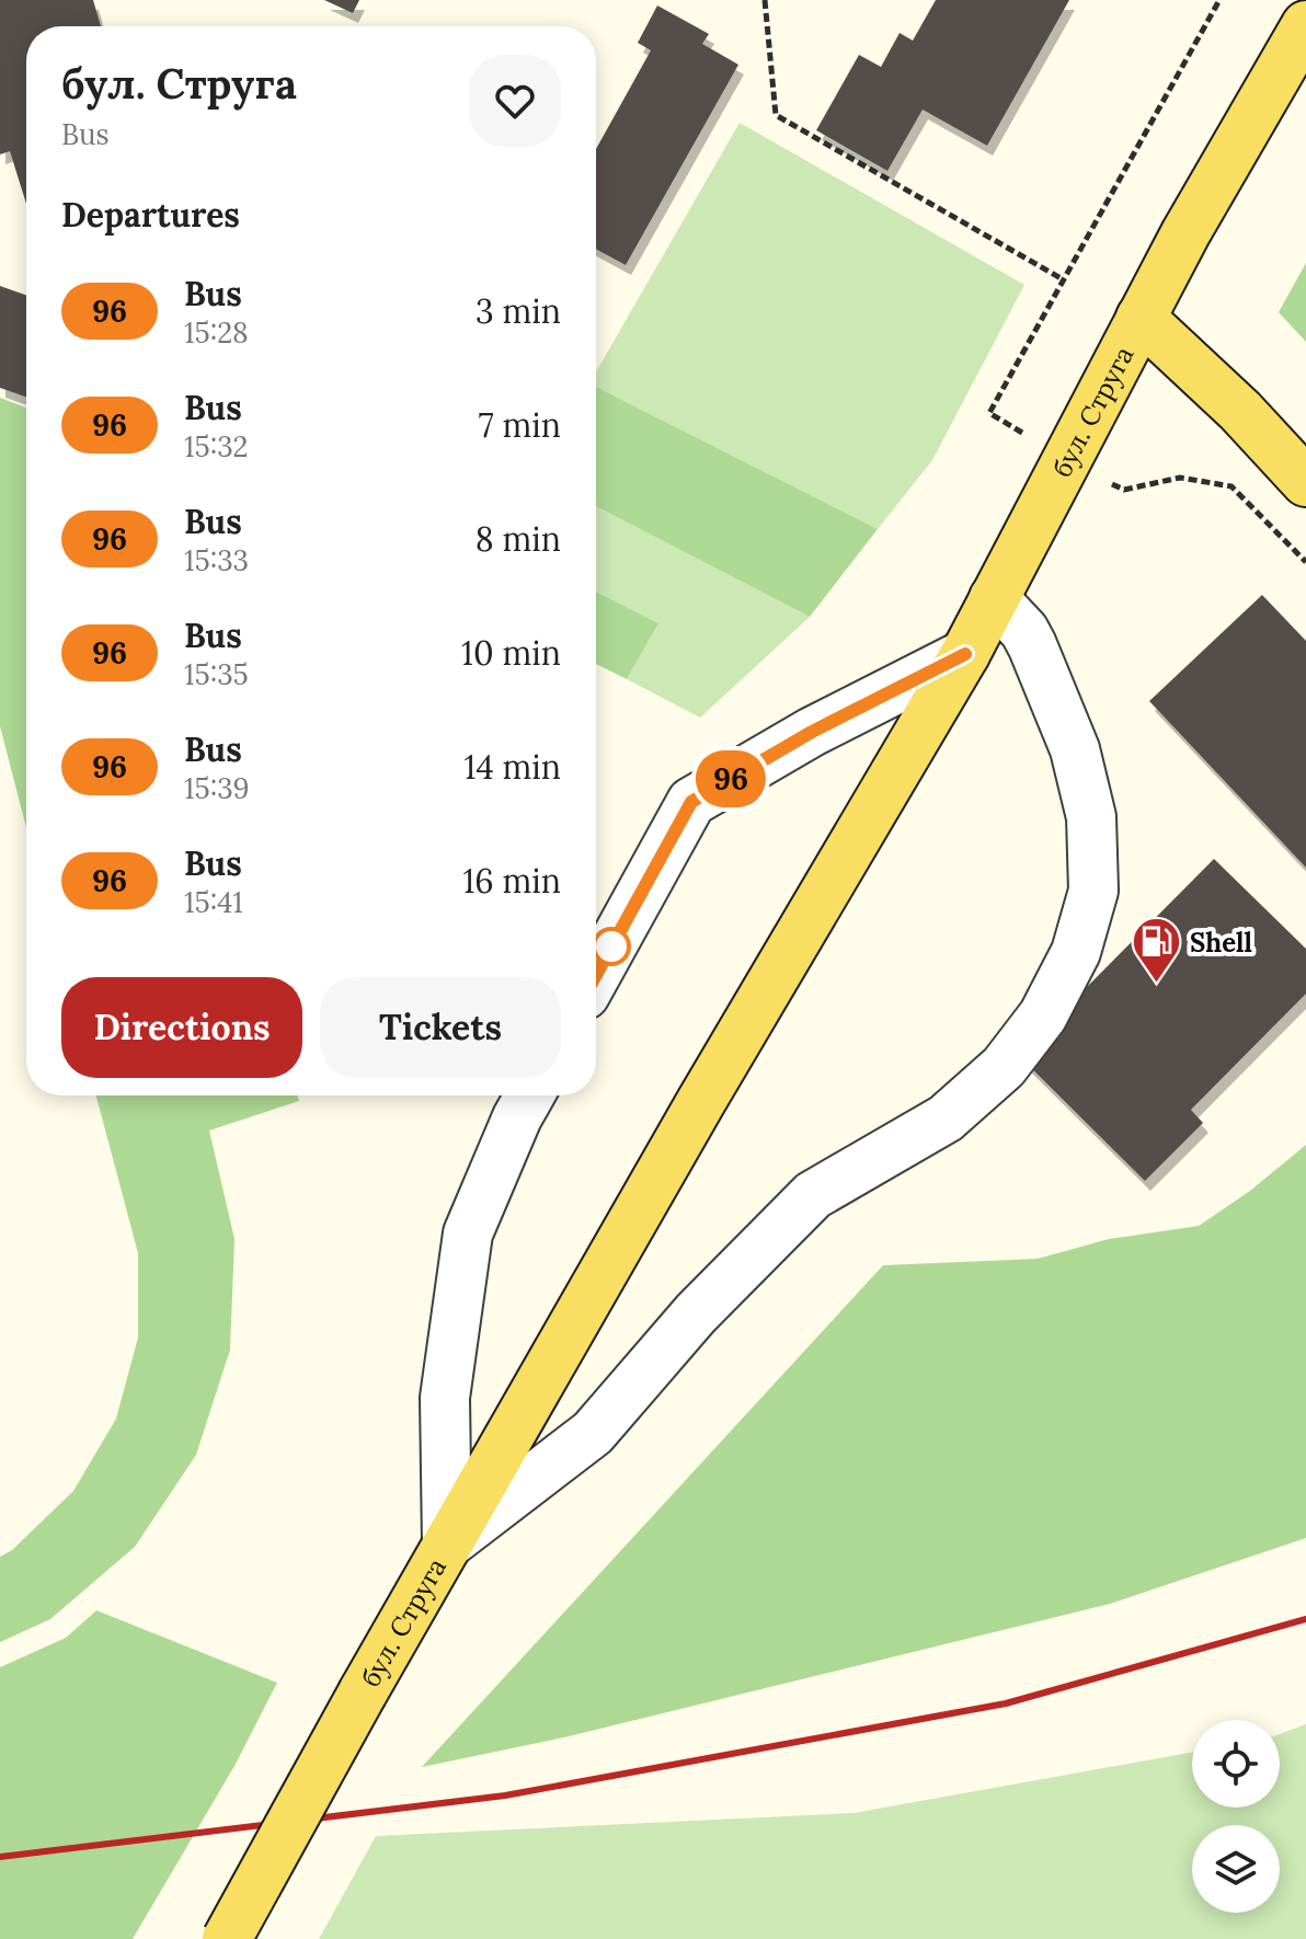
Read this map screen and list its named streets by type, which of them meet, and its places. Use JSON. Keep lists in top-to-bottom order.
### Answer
{
  "streets": {
    "main road": ["бул. Струга"]
  },
  "places": {
    "fuel station": ["Shell"]
  },
  "lines": ["bus line 96"],
  "page": {
    "on_map": "96",
    "heading": [
      ["бул. Струга", "Bus"],
      "Departures"
    ],
    "list": [
      {
        "mark": "96",
        "name": "Bus",
        "note": "15:28",
        "value": "3 min"
      },
      {
        "mark": "96",
        "name": "Bus",
        "note": "15:32",
        "value": "7 min"
      },
      {
        "mark": "96",
        "name": "Bus",
        "note": "15:33",
        "value": "8 min"
      },
      {
        "mark": "96",
        "name": "Bus",
        "note": "15:35",
        "value": "10 min"
      },
      {
        "mark": "96",
        "name": "Bus",
        "note": "15:39",
        "value": "14 min"
      },
      {
        "mark": "96",
        "name": "Bus",
        "note": "15:41",
        "value": "16 min"
      }
    ],
    "buttons": ["Directions", "Tickets"]
  }
}
